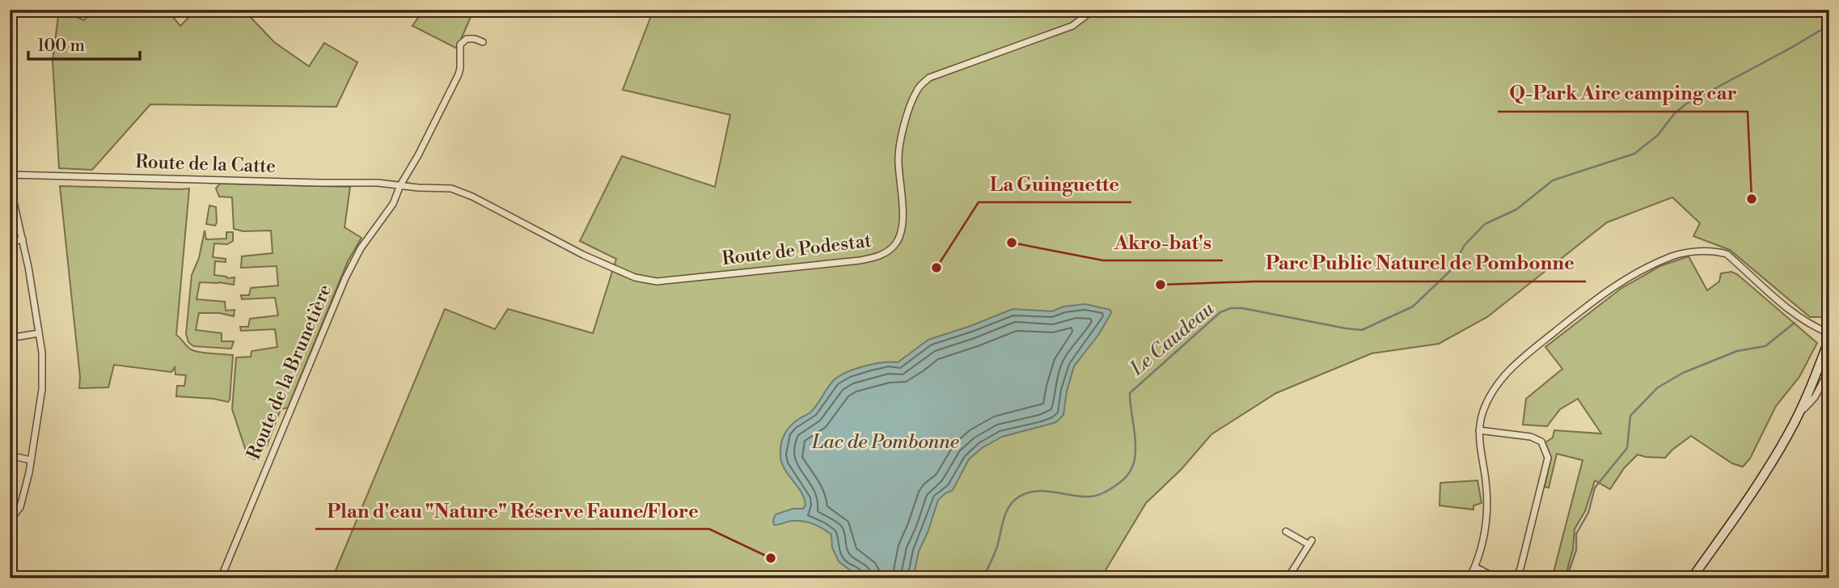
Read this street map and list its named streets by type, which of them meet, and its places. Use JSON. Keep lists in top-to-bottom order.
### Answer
{
  "streets": {
    "street": ["Route de la Catte", "Route de Podestat", "Route de la Brunetière"]
  },
  "crossings": [
    ["Route de la Catte", "Route de Podestat"],
    ["Route de la Catte", "Route de la Brunetière"],
    ["Route de Podestat", "Route de la Brunetière"]
  ],
  "water": ["Le Caudeau", "Lac de Pombonne"],
  "places": [
    "Q-Park Aire camping car",
    "Akro-bat's",
    "La Guinguette",
    "Parc Public Naturel de Pombonne",
    "Plan d'eau \"Nature\" Réserve Faune/Flore"
  ],
  "scale_bar": "100 m"
}
